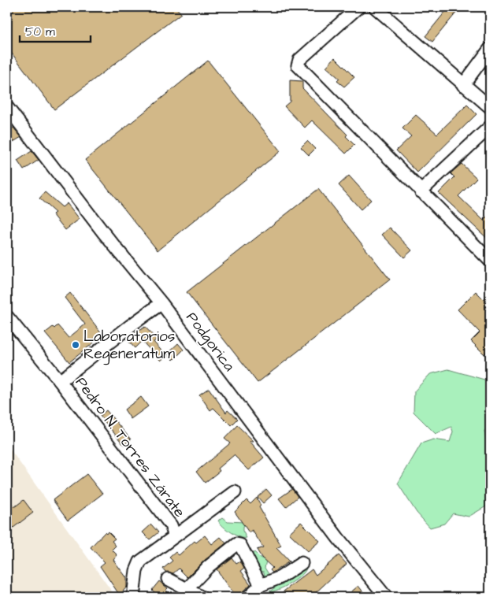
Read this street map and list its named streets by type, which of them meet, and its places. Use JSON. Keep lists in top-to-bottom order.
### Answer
{
  "streets": {
    "street": ["Podgorica", "Pedro N. Torres Zárate"]
  },
  "places": ["Laboratorios Regeneratum"],
  "scale_bar": "50 m"
}
